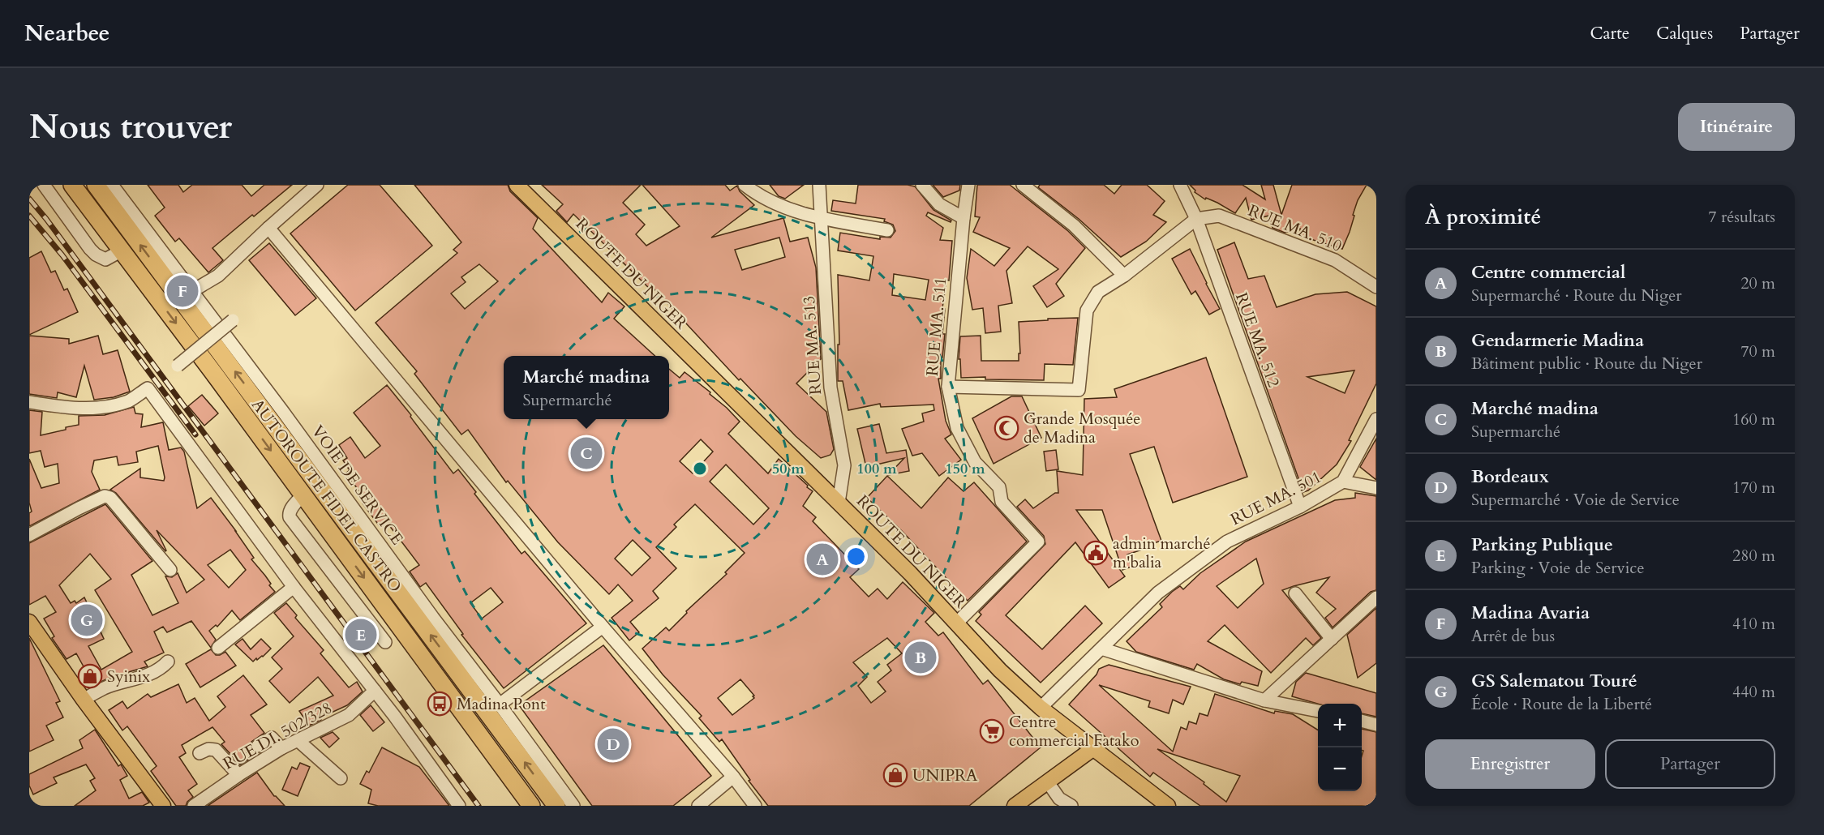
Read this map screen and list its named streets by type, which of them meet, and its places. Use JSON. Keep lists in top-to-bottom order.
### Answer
{
  "streets": {
    "highway": ["AUTOROUTE FIDEL CASTRO"],
    "main road": ["ROUTE DU NIGER"],
    "street": [
      "RUE MA. 510",
      "RUE MA. 511",
      "RUE MA. 512",
      "RUE MA. 513",
      "VOIE DE SERVICE",
      "RUE MA. 501",
      "RUE DI. 502/328"
    ]
  },
  "crossings": [
    ["RUE MA. 510", "RUE MA. 512"],
    ["ROUTE DU NIGER", "RUE MA. 511"],
    ["ROUTE DU NIGER", "RUE MA. 513"],
    ["ROUTE DU NIGER", "RUE MA. 501"],
    ["RUE MA. 512", "RUE MA. 501"],
    ["VOIE DE SERVICE", "AUTOROUTE FIDEL CASTRO"]
  ],
  "places": {
    "mosque": ["Grande Mosquée de Madina"],
    "public building": ["admin marché m'balia"],
    "shop": ["Syinix", "UNIPRA"],
    "bus stop": ["Madina Pont"],
    "supermarket": ["Centre commercial Fatako"]
  },
  "page": {
    "header": "Nearbee",
    "nav": ["Carte", "Calques", "Partager"],
    "buttons": [
      "Itinéraire",
      ["Enregistrer", "Partager"]
    ],
    "title": "Nous trouver",
    "heading": ["À proximité", "7 résultats"],
    "list": [
      {
        "mark": "A",
        "name": "Centre commercial",
        "note": "Supermarché · Route du Niger",
        "value": "20 m"
      },
      {
        "mark": "B",
        "name": "Gendarmerie Madina",
        "note": "Bâtiment public · Route du Niger",
        "value": "70 m"
      },
      {
        "mark": "C",
        "name": "Marché madina",
        "note": "Supermarché",
        "value": "160 m"
      },
      {
        "mark": "D",
        "name": "Bordeaux",
        "note": "Supermarché · Voie de Service",
        "value": "170 m"
      },
      {
        "mark": "E",
        "name": "Parking Publique",
        "note": "Parking · Voie de Service",
        "value": "280 m"
      },
      {
        "mark": "F",
        "name": "Madina Avaria",
        "note": "Arrêt de bus",
        "value": "410 m"
      },
      {
        "mark": "G",
        "name": "GS Salematou Touré",
        "note": "École · Route de la Liberté",
        "value": "440 m"
      }
    ],
    "pins": [
      "F",
      "C",
      "A",
      "G",
      "E",
      "B",
      "D"
    ],
    "popup": ["Marché madina", "Supermarché"],
    "map_buttons": ["+", "−"]
  },
  "rings": ["50 m", "100 m", "150 m"]
}
